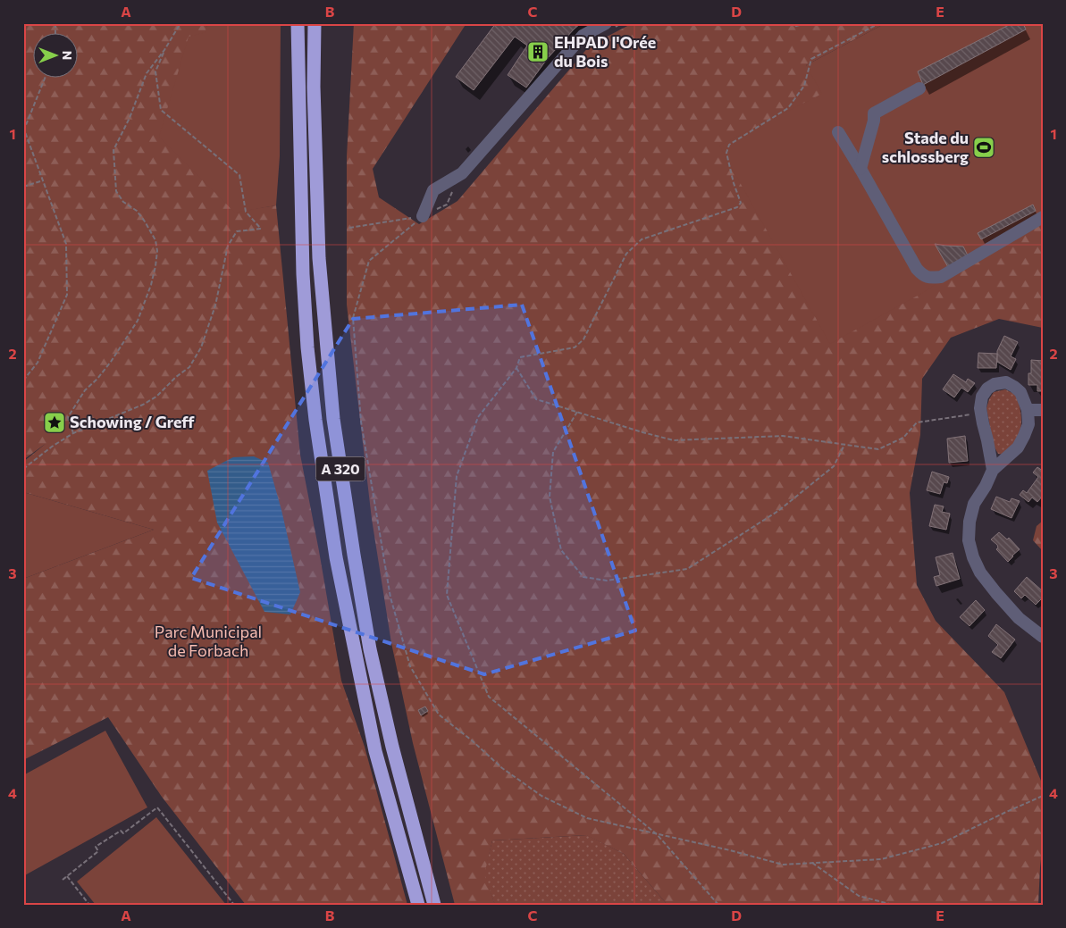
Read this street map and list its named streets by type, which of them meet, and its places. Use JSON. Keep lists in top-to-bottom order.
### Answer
{
  "streets": {
    "highway": ["A 320"]
  },
  "parks": ["Parc Municipal de Forbach"],
  "places": {
    "building": ["EHPAD l'Orée du Bois"],
    "sports": ["Stade du schlossberg"],
    "place": ["Schowing / Greff"]
  },
  "north": "right",
  "grid": {
    "columns": [
      "A",
      "B",
      "C",
      "D",
      "E"
    ],
    "rows": [
      "1",
      "2",
      "3",
      "4"
    ]
  }
}
